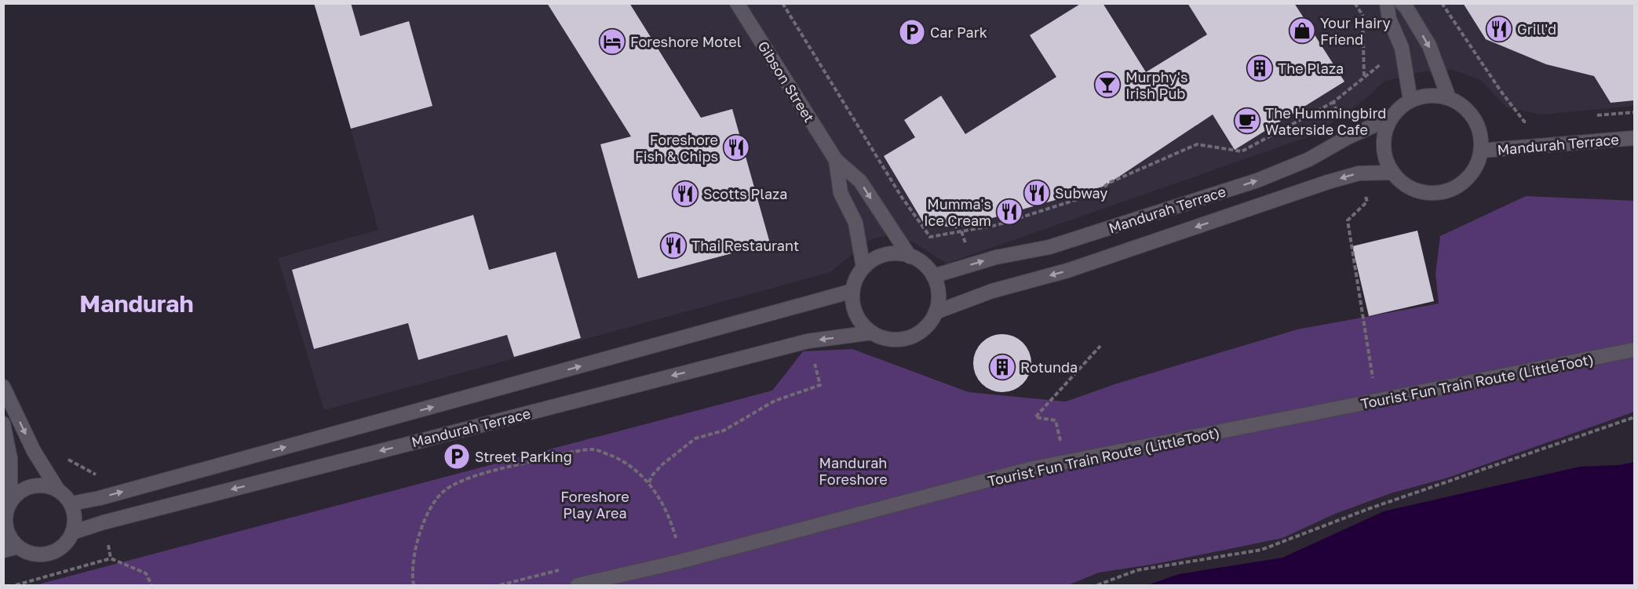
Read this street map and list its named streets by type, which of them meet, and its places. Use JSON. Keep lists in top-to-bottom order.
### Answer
{
  "streets": {
    "street": ["Gibson Street", "Mandurah Terrace", "Tourist Fun Train Route (LittleToot)"]
  },
  "crossings": [
    ["Gibson Street", "Mandurah Terrace"]
  ],
  "districts": ["Mandurah"],
  "parks": ["Mandurah Foreshore", "Foreshore Play Area"],
  "places": {
    "restaurant": [
      "Grill'd",
      "Foreshore Fish & Chips",
      "Subway",
      "Scotts Plaza",
      "Mumma's Ice Cream",
      "Thai Restaurant"
    ],
    "shop": ["Your Hairy Friend"],
    "parking": ["Car Park", "Street Parking"],
    "hotel": ["Foreshore Motel"],
    "building": ["The Plaza", "Rotunda"],
    "bar": ["Murphy's Irish Pub"],
    "cafe": ["The Hummingbird Waterside Cafe"]
  }
}
